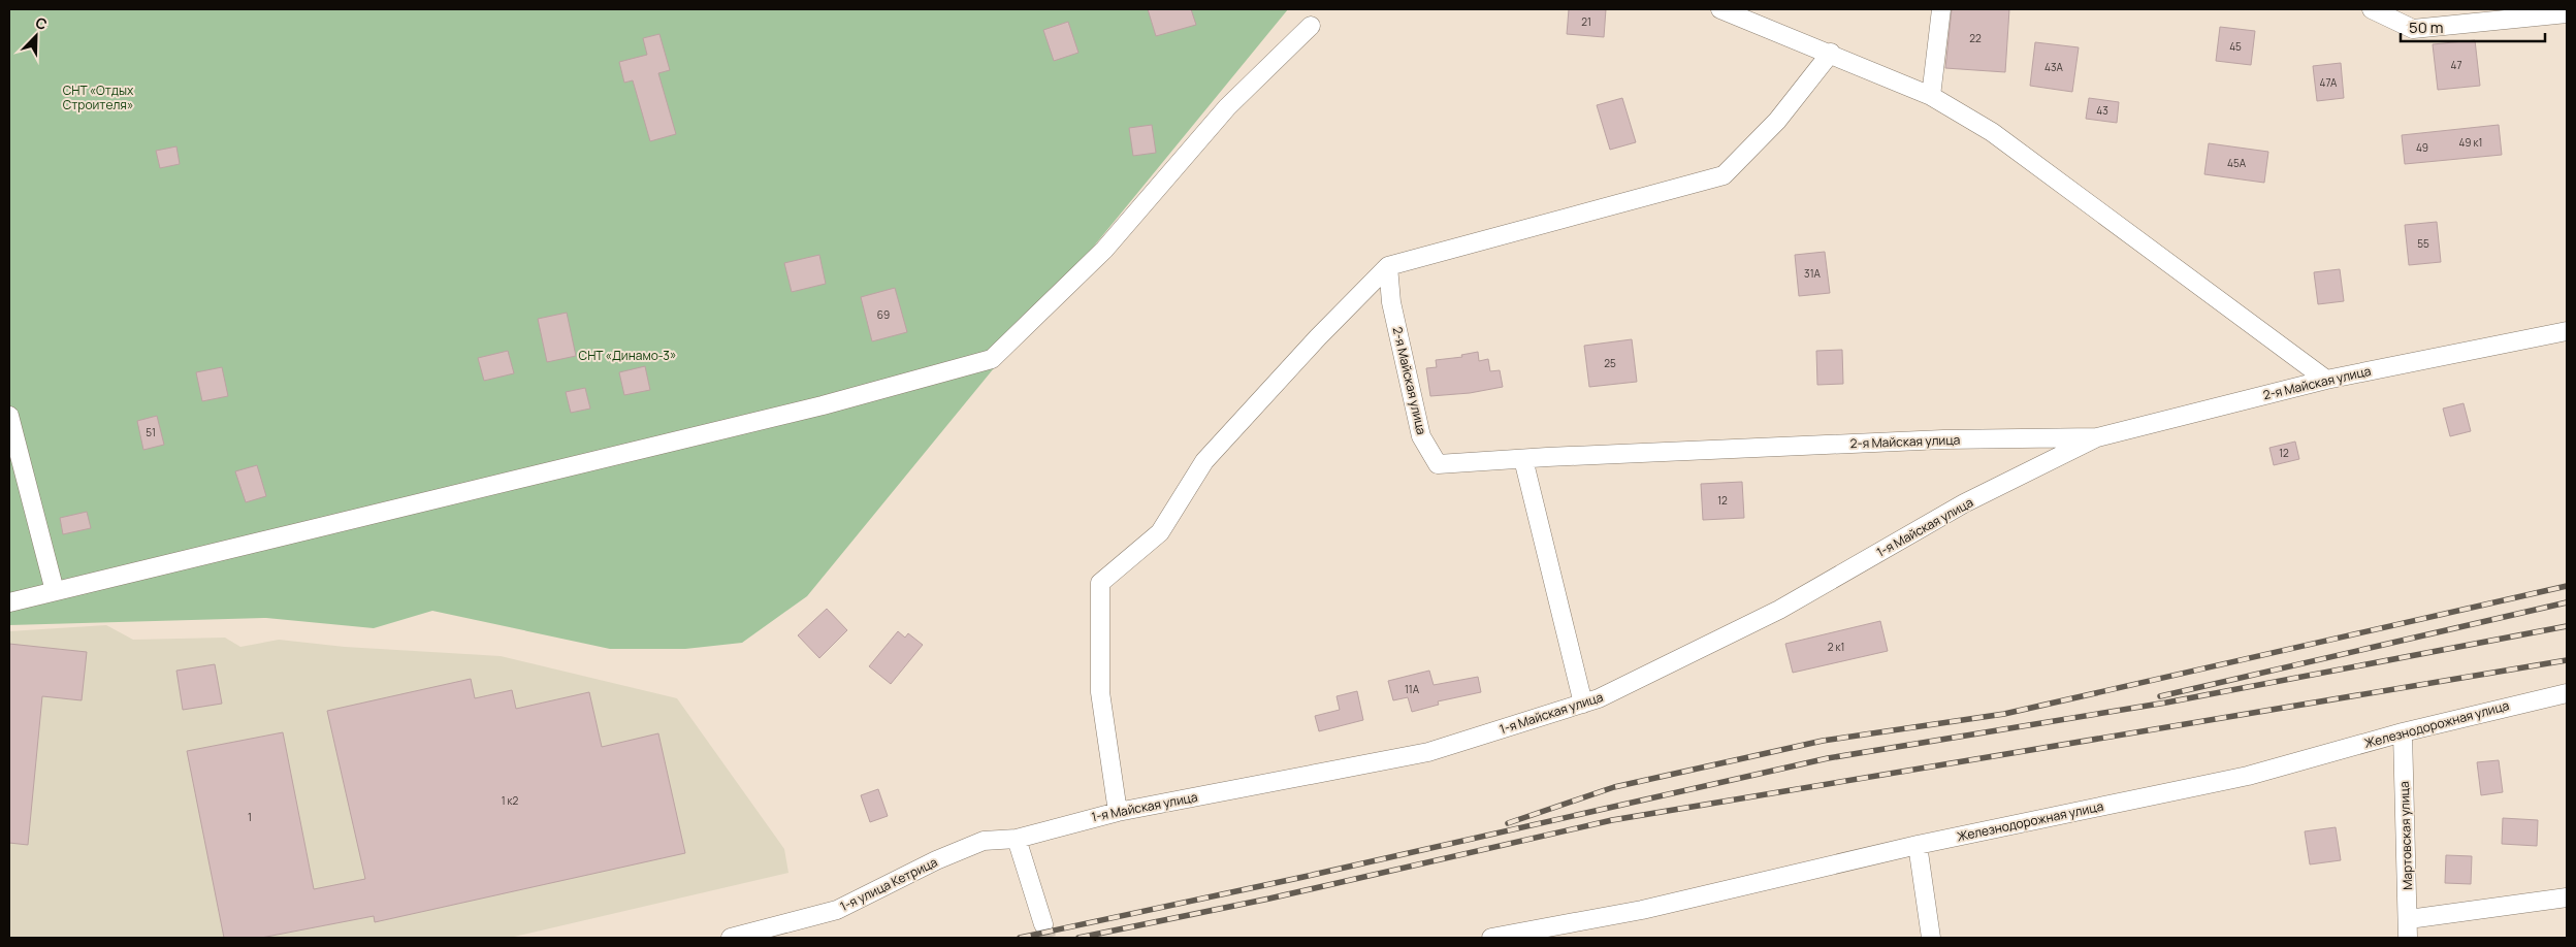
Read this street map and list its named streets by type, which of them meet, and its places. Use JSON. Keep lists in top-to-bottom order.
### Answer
{
  "streets": {
    "street": [
      "2-я Майская улица",
      "1-я Майская улица",
      "Железнодорожная улица",
      "Мартовская улица",
      "1-я улица Кетрица"
    ]
  },
  "crossings": [
    ["2-я Майская улица", "1-я Майская улица"],
    ["1-я Майская улица", "1-я улица Кетрица"],
    ["Железнодорожная улица", "Мартовская улица"]
  ],
  "parks": ["СНТ «Отдых Строителя»", "СНТ «Динамо-3»"],
  "house_numbers": [
    "21",
    "22",
    "45",
    "47",
    "43А",
    "47А",
    "43",
    "49 к1",
    "49",
    "45А",
    "55",
    "31А",
    "69",
    "25",
    "51",
    "12",
    "12",
    "2 к1",
    "11А",
    "1 к2",
    "1"
  ],
  "scale_bar": "50 m",
  "north": "top right"
}
